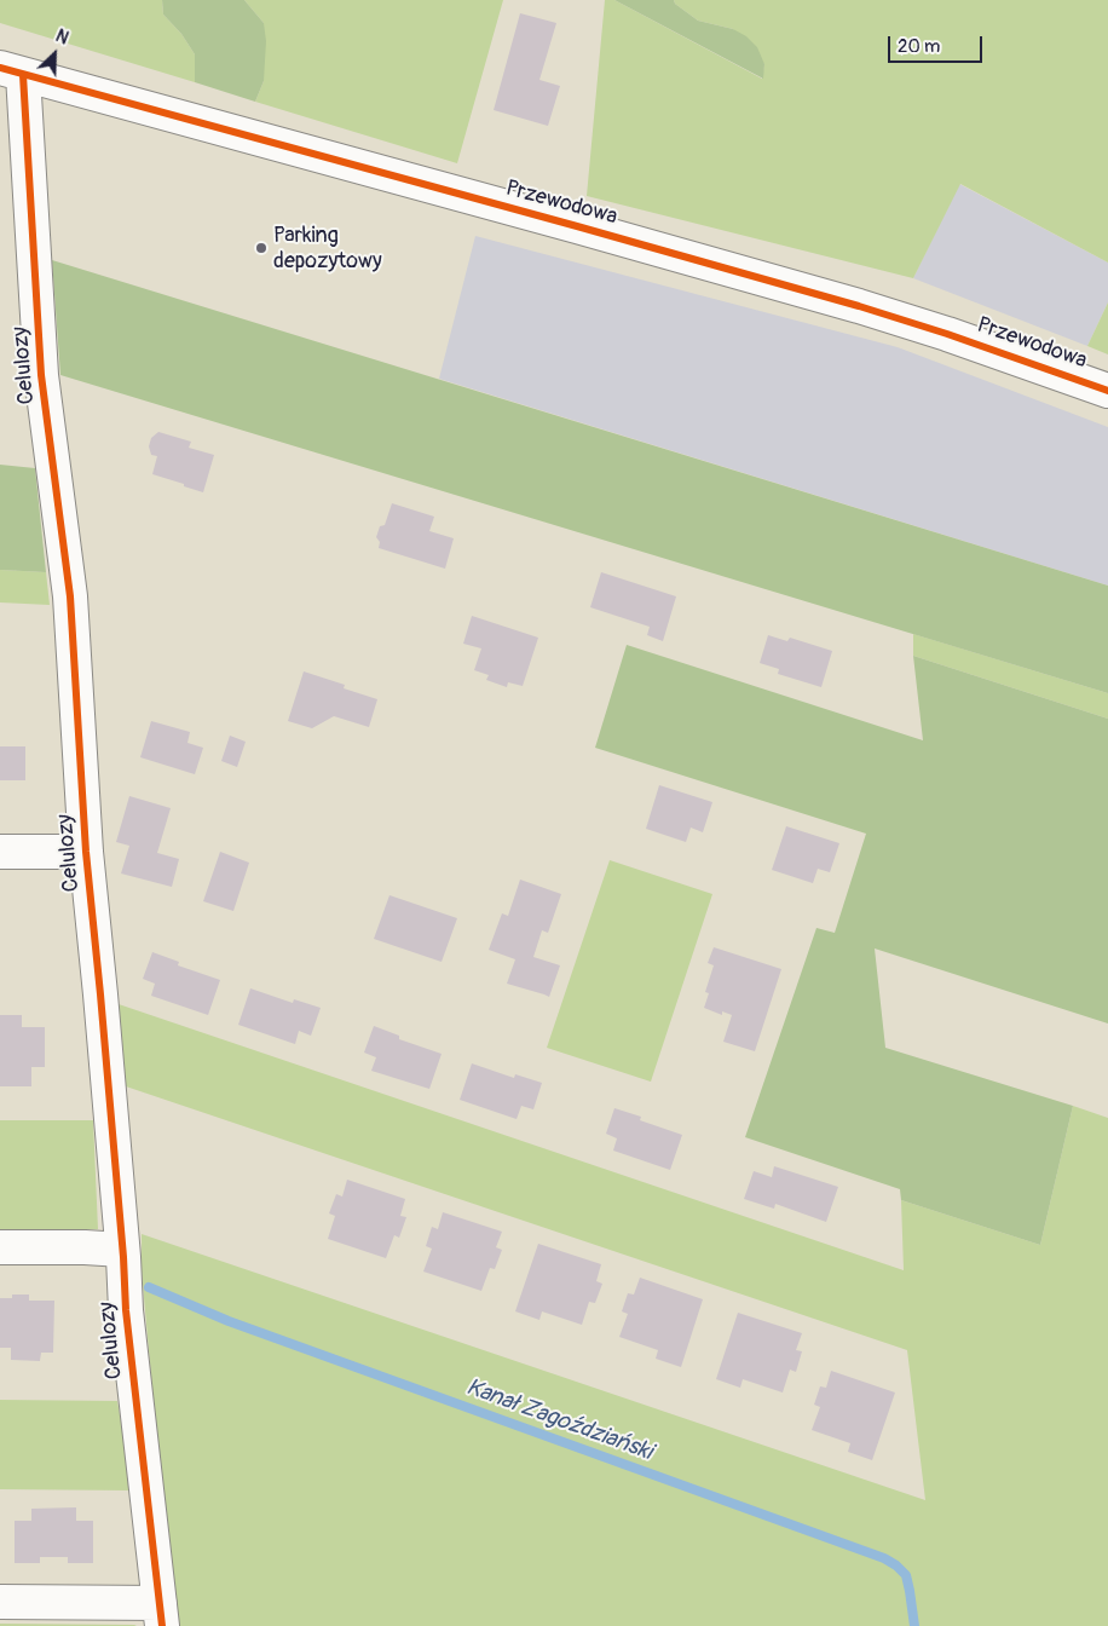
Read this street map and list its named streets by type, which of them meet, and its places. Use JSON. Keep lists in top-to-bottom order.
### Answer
{
  "streets": {
    "street": ["Przewodowa", "Celulozy"]
  },
  "crossings": [
    ["Przewodowa", "Celulozy"]
  ],
  "water": ["Kanał Zagoździański"],
  "places": ["Parking depozytowy"],
  "scale_bar": "20 m",
  "north": "top right"
}
